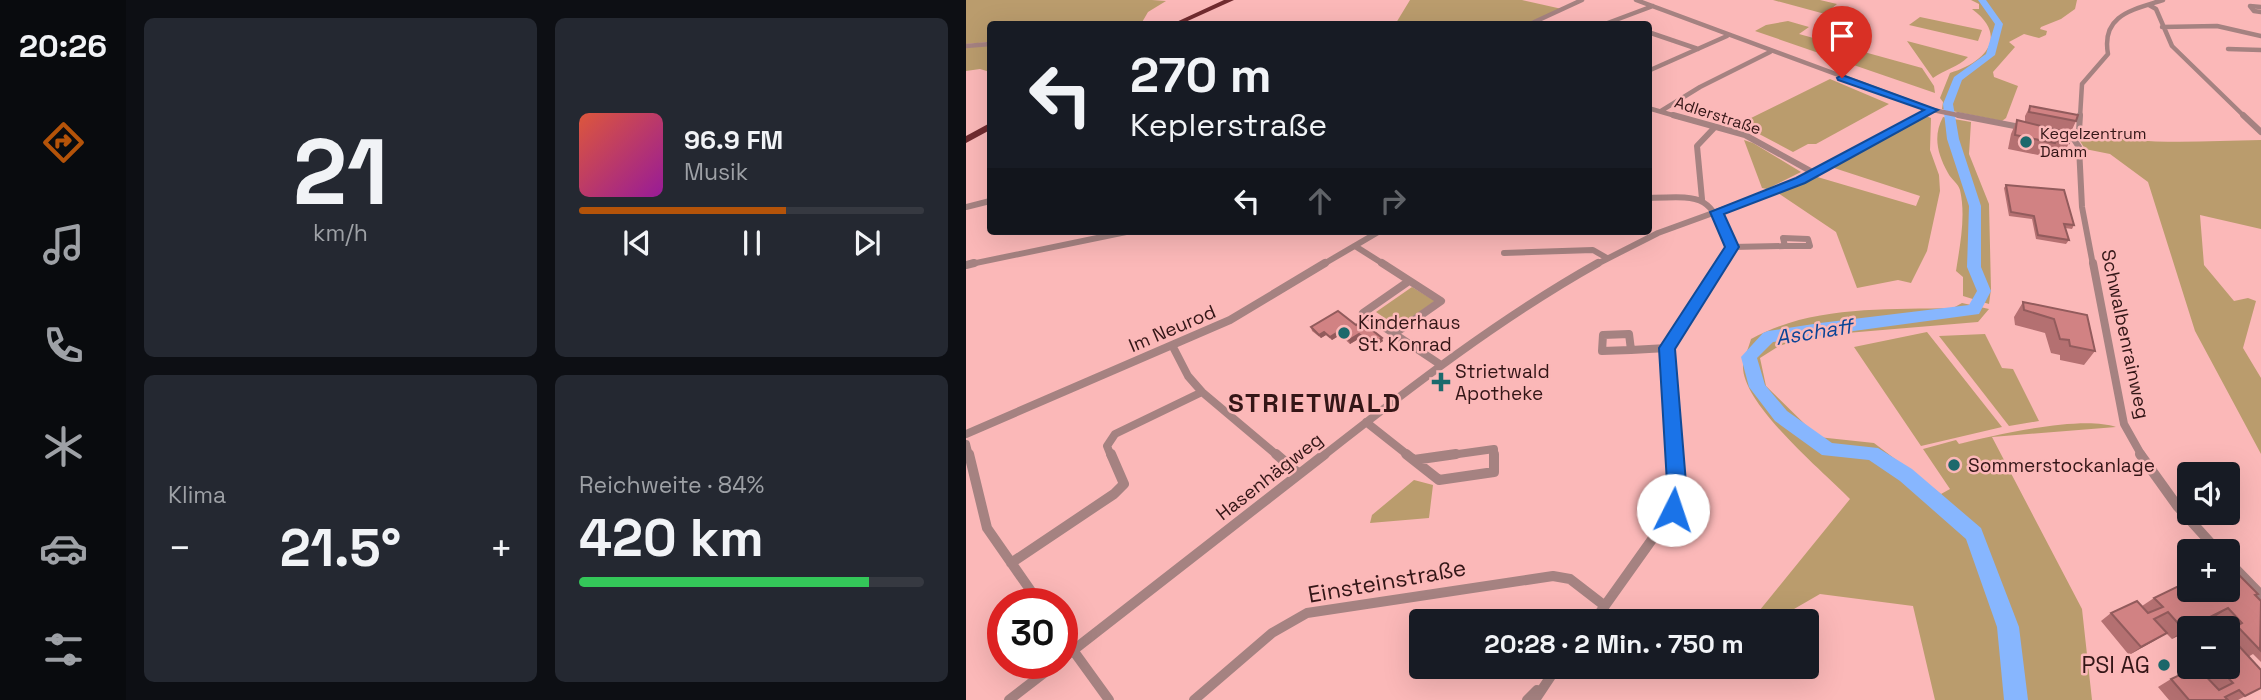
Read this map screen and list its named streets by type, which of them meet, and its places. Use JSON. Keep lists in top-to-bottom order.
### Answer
{
  "streets": {
    "street": [
      "Adlerstraße",
      "Im Neurod",
      "Schwalbenrainweg",
      "Hasenhägweg",
      "Einsteinstraße"
    ]
  },
  "crossings": [
    ["Adlerstraße", "Hasenhägweg"]
  ],
  "districts": ["STRIETWALD"],
  "water": ["Aschaff"],
  "places": {
    "other": [
      "Kegelzentrum Damm",
      "Kinderhaus St. Konrad",
      "Sommerstockanlage",
      "PSI AG"
    ],
    "health": ["Strietwald Apotheke"]
  },
  "page": {
    "tabs": "20:26",
    "tile": [
      ["21", "km/h"],
      "Klima",
      ["Reichweite · 84%", "420 km"]
    ],
    "turn": ["270 m", "Keplerstraße"],
    "song": ["96.9 FM", "Musik"],
    "map_buttons": ["+", "−"],
    "heat": ["−", "21.5°", "+"],
    "limit": "30",
    "trip": "20:28 · 2 Min. · 750 m"
  }
}
